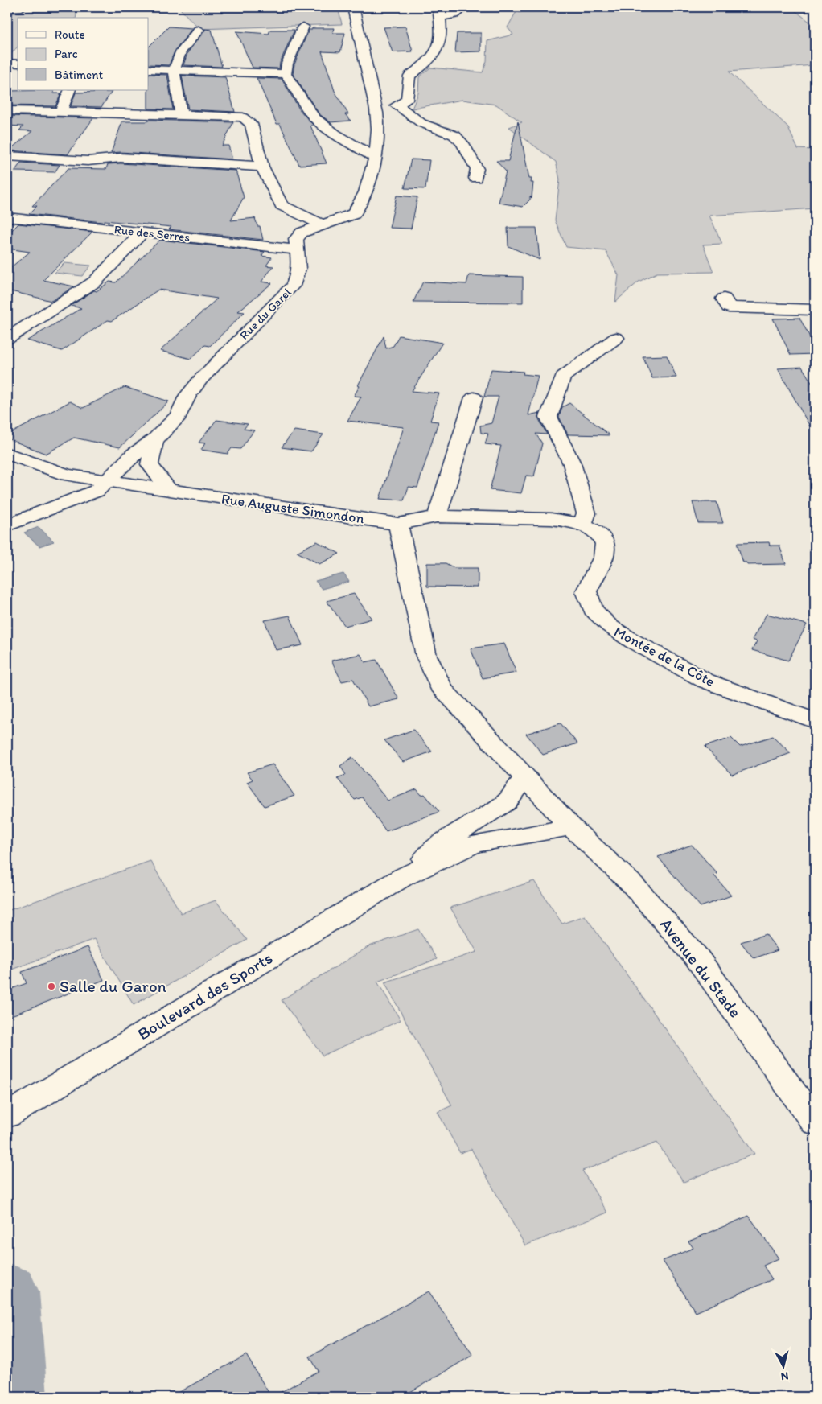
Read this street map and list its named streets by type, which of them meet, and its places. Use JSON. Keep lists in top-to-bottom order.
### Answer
{
  "streets": {
    "street": [
      "Rue des Serres",
      "Rue du Garel",
      "Rue Auguste Simondon",
      "Montée de la Côte",
      "Avenue du Stade",
      "Boulevard des Sports"
    ]
  },
  "crossings": [
    ["Rue des Serres", "Rue du Garel"],
    ["Rue du Garel", "Rue Auguste Simondon"],
    ["Rue Auguste Simondon", "Montée de la Côte"],
    ["Rue Auguste Simondon", "Avenue du Stade"],
    ["Avenue du Stade", "Boulevard des Sports"]
  ],
  "places": ["Salle du Garon"],
  "legend": ["Route", "Parc", "Bâtiment"],
  "north": "bottom"
}
